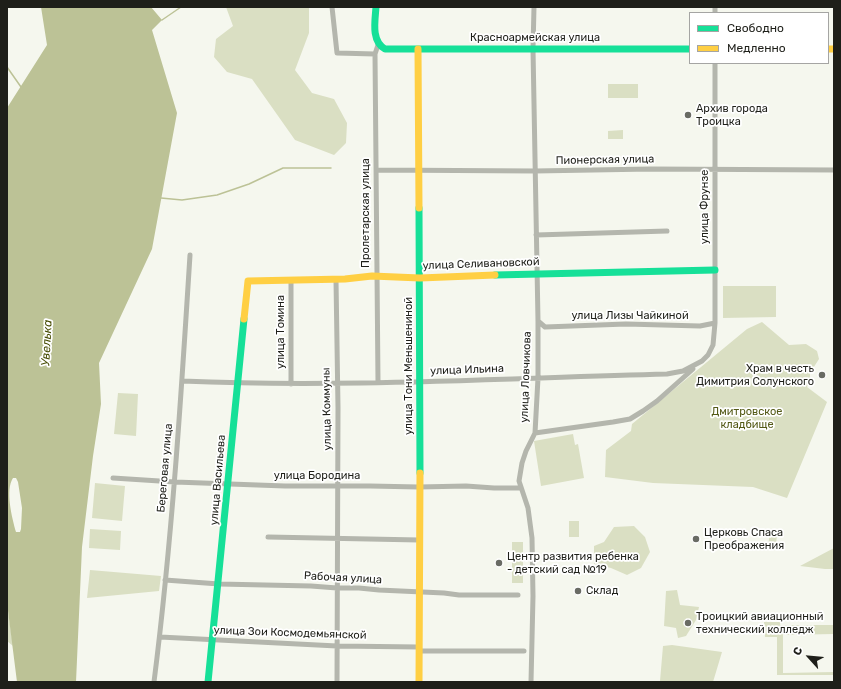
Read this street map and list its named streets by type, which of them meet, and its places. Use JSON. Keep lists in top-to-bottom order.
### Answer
{
  "streets": {
    "street": [
      "Красноармейская улица",
      "Пионерская улица",
      "улица Фрунзе",
      "Пролетарская улица",
      "улица Селивановской",
      "улица Лизы Чайкиной",
      "улица Томина",
      "улица Тони Меньшениной",
      "улица Ильина",
      "улица Ловчикова",
      "улица Коммуны",
      "Береговая улица",
      "улица Бородина",
      "улица Васильева",
      "Рабочая улица",
      "улица Зои Космодемьянской"
    ]
  },
  "crossings": [
    ["Красноармейская улица", "Пролетарская улица"],
    ["Красноармейская улица", "улица Тони Меньшениной"],
    ["Красноармейская улица", "улица Ловчикова"],
    ["Пионерская улица", "улица Фрунзе"],
    ["Пионерская улица", "Пролетарская улица"],
    ["Пионерская улица", "улица Тони Меньшениной"],
    ["Пионерская улица", "улица Ловчикова"],
    ["улица Фрунзе", "улица Селивановской"],
    ["улица Фрунзе", "улица Лизы Чайкиной"],
    ["улица Фрунзе", "улица Ильина"],
    ["Пролетарская улица", "улица Селивановской"],
    ["Пролетарская улица", "улица Ильина"],
    ["улица Селивановской", "улица Томина"],
    ["улица Селивановской", "улица Тони Меньшениной"],
    ["улица Селивановской", "улица Ловчикова"],
    ["улица Селивановской", "улица Коммуны"],
    ["улица Селивановской", "улица Васильева"],
    ["улица Томина", "улица Ильина"],
    ["улица Тони Меньшениной", "улица Ильина"],
    ["улица Тони Меньшениной", "улица Бородина"],
    ["улица Тони Меньшениной", "Рабочая улица"],
    ["улица Тони Меньшениной", "улица Зои Космодемьянской"],
    ["улица Ильина", "улица Ловчикова"],
    ["улица Ильина", "улица Коммуны"],
    ["улица Ильина", "Береговая улица"],
    ["улица Ильина", "улица Васильева"],
    ["улица Ловчикова", "улица Бородина"],
    ["улица Коммуны", "улица Бородина"],
    ["улица Коммуны", "Рабочая улица"],
    ["улица Коммуны", "улица Зои Космодемьянской"],
    ["Береговая улица", "улица Бородина"],
    ["Береговая улица", "Рабочая улица"],
    ["Береговая улица", "улица Зои Космодемьянской"],
    ["улица Бородина", "улица Васильева"],
    ["улица Васильева", "Рабочая улица"],
    ["улица Васильева", "улица Зои Космодемьянской"]
  ],
  "water": ["Увелька"],
  "parks": ["Дмитровское кладбище"],
  "places": [
    "Архив города Троицка",
    "Храм в честь Димитрия Солунского",
    "Церковь Спаса Преображения",
    "Центр развития ребенка - детский сад №19",
    "Склад",
    "Троицкий авиационный технический колледж"
  ],
  "legend": ["Свободно", "Медленно"],
  "north": "top left"
}
